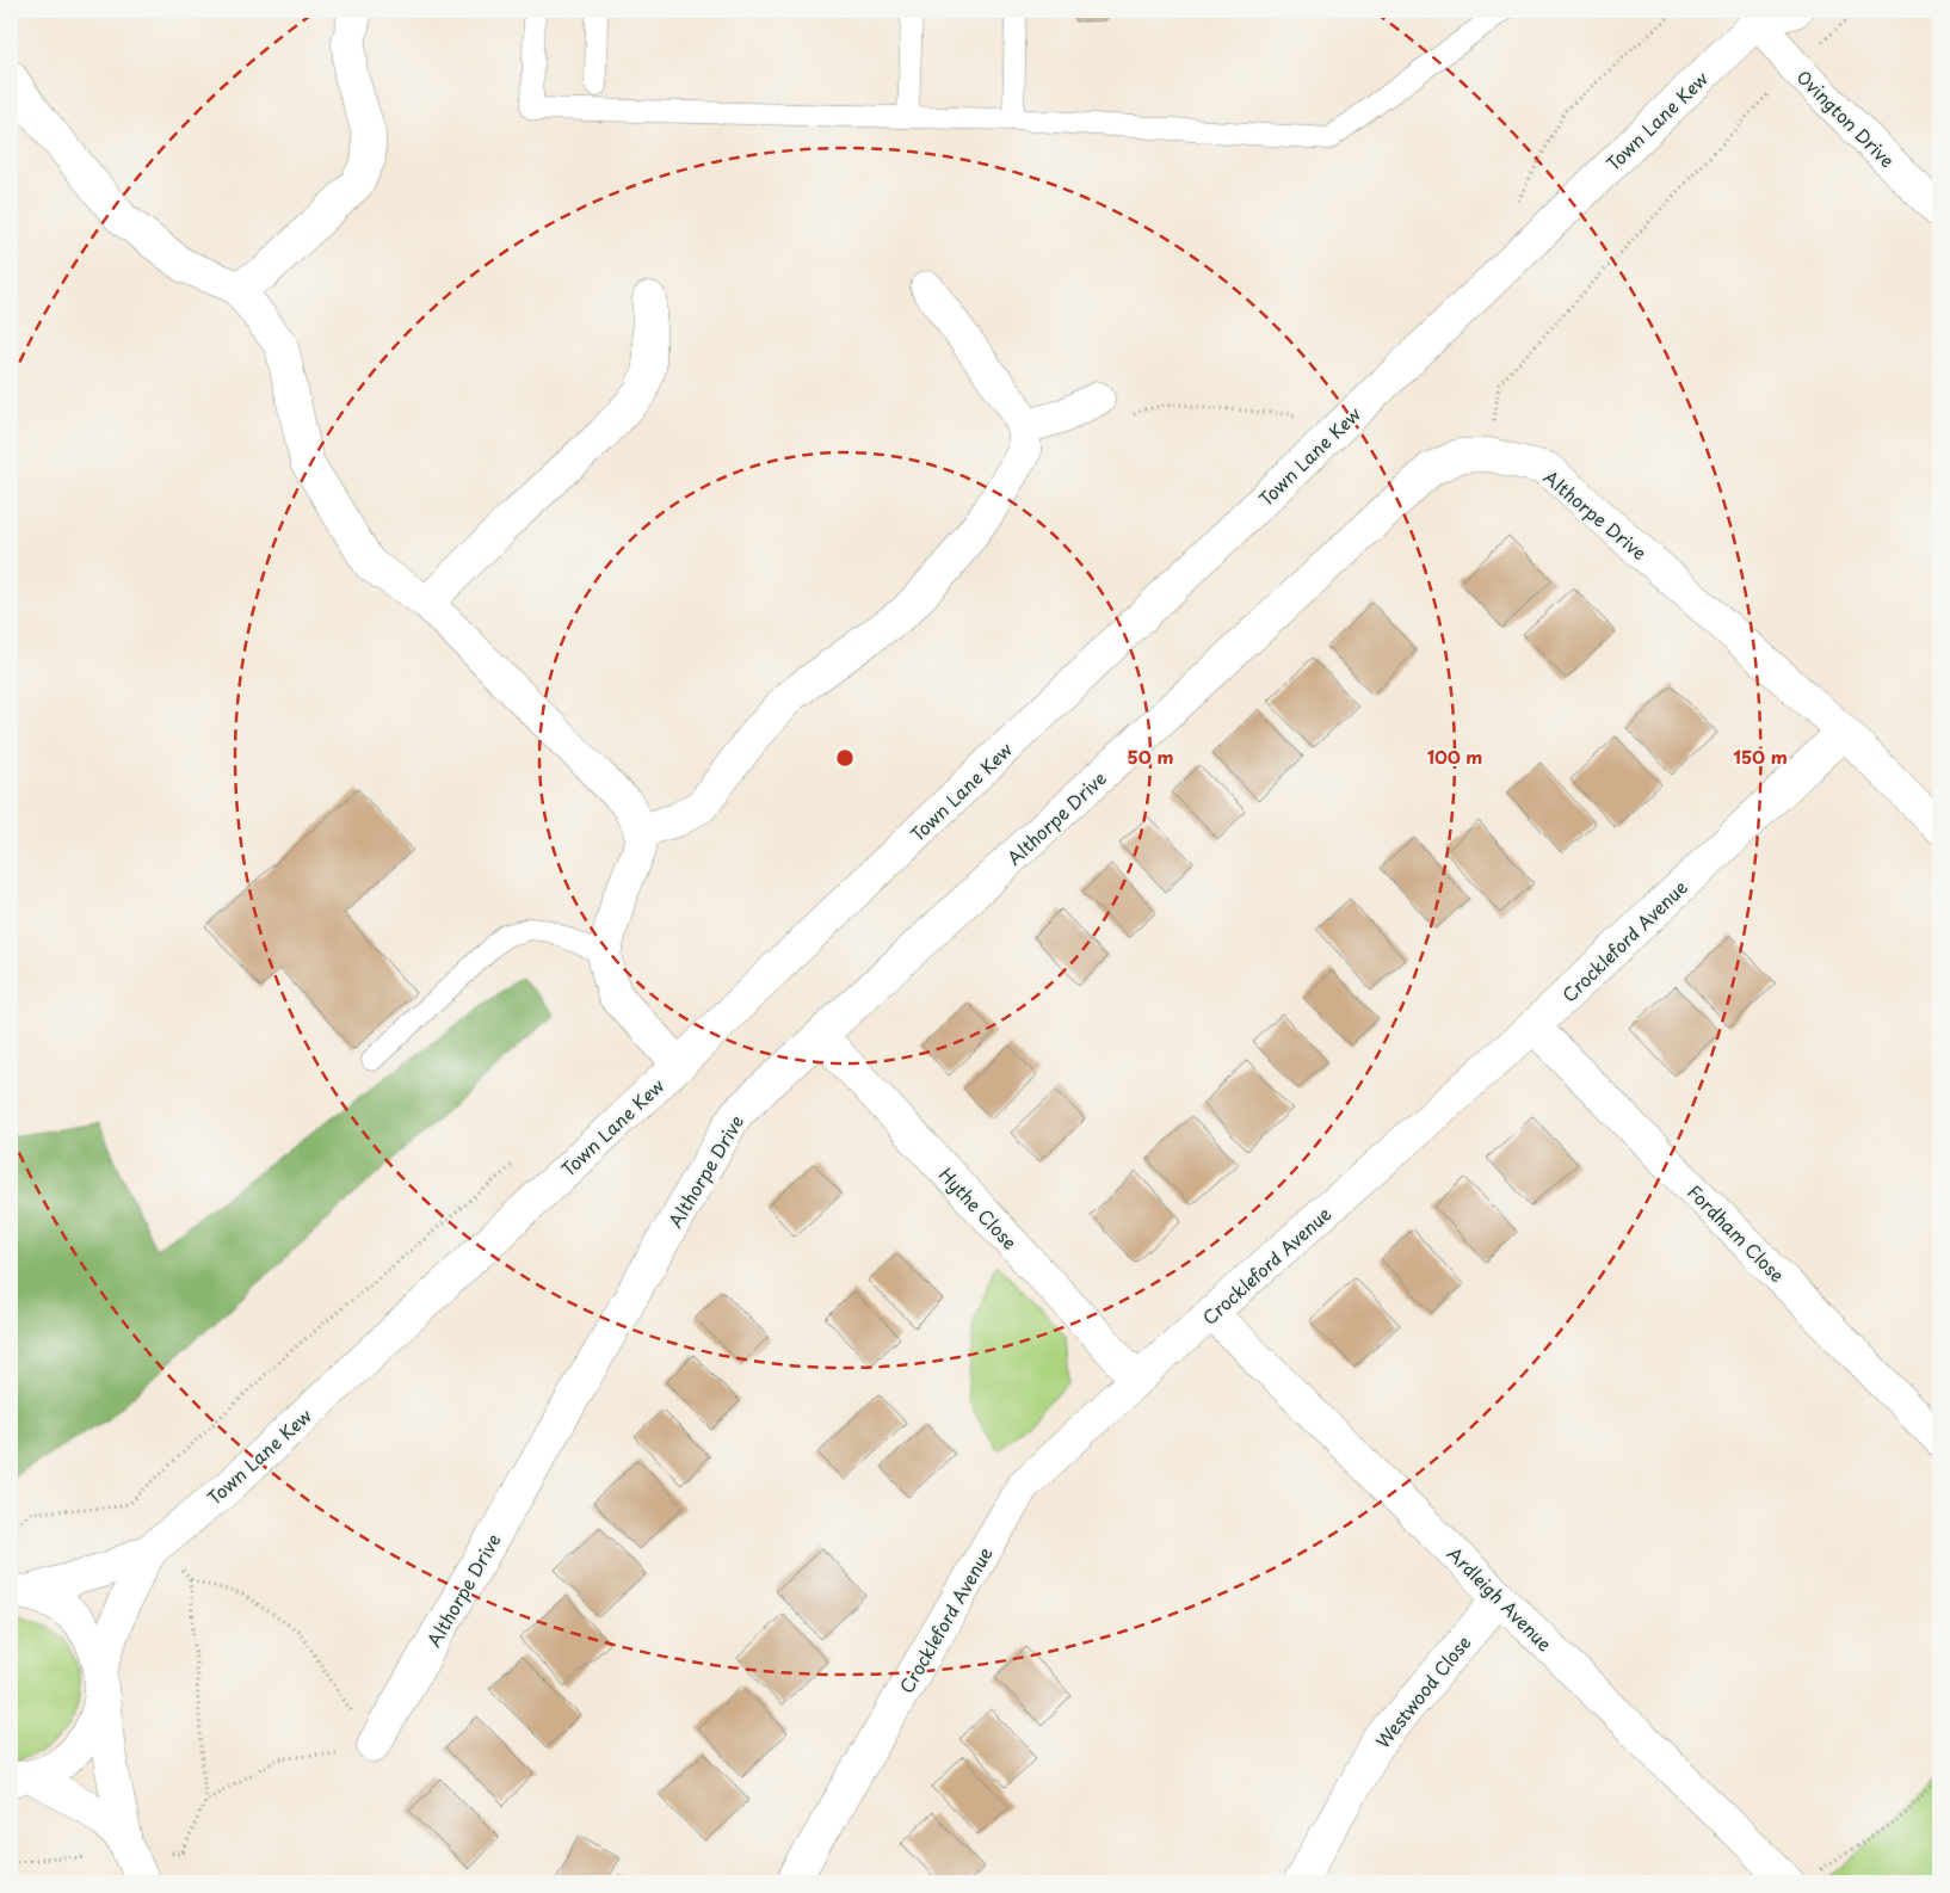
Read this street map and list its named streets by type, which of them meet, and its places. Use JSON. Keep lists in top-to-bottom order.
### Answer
{
  "streets": {
    "street": [
      "Ovington Drive",
      "Town Lane Kew",
      "Althorpe Drive",
      "Crockleford Avenue",
      "Hythe Close",
      "Fordham Close",
      "Ardleigh Avenue",
      "Westwood Close"
    ]
  },
  "crossings": [
    ["Ovington Drive", "Town Lane Kew"],
    ["Althorpe Drive", "Crockleford Avenue"],
    ["Althorpe Drive", "Hythe Close"],
    ["Crockleford Avenue", "Hythe Close"],
    ["Crockleford Avenue", "Fordham Close"],
    ["Crockleford Avenue", "Ardleigh Avenue"],
    ["Ardleigh Avenue", "Westwood Close"]
  ],
  "rings": ["50 m", "100 m", "150 m"]
}
